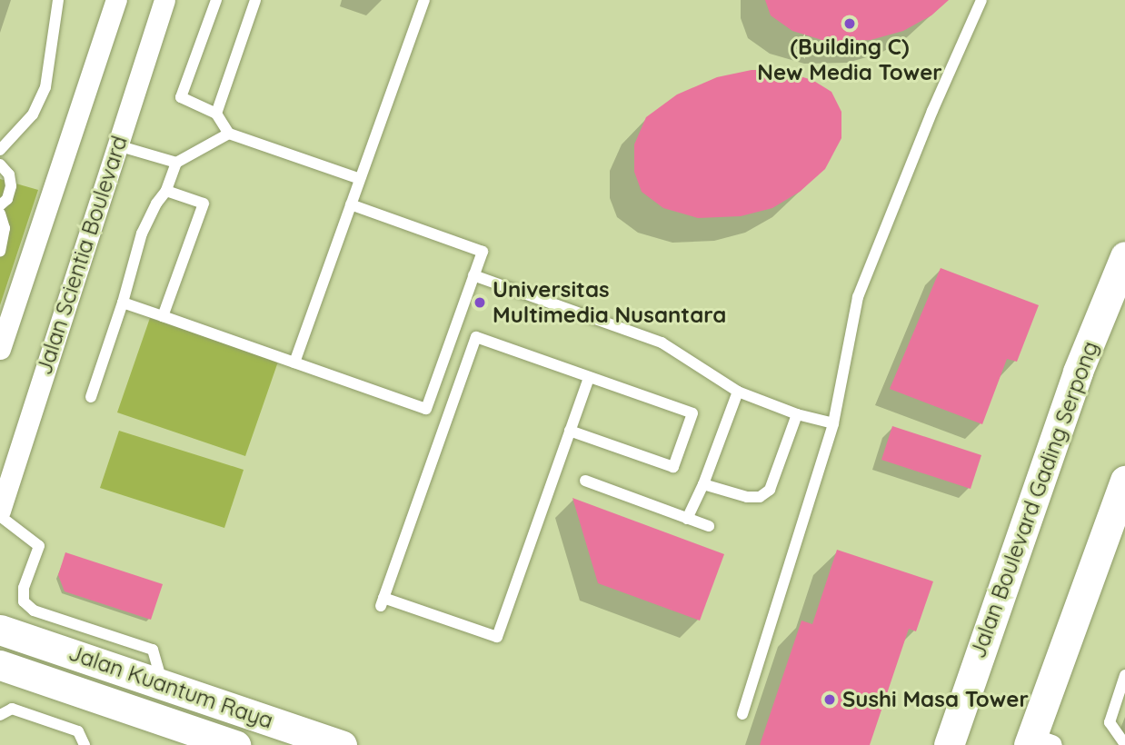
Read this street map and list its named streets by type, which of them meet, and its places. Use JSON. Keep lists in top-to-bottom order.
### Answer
{
  "streets": {
    "main road": ["Jalan Boulevard Gading Serpong", "Jalan Kuantum Raya"],
    "street": ["Jalan Scientia Boulevard"]
  },
  "places": ["(Building C) New Media Tower", "Universitas Multimedia Nusantara", "Sushi Masa Tower"]
}
